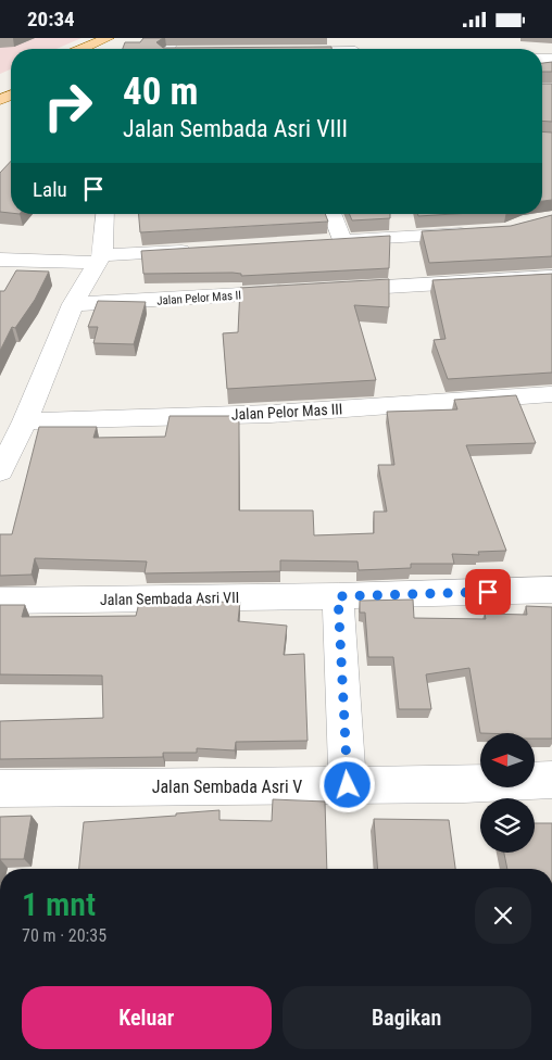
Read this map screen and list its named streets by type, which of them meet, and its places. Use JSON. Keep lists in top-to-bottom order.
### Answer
{
  "streets": {
    "street": [
      "Jalan Pelor Mas II",
      "Jalan Pelor Mas III",
      "Jalan Sembada Asri VII",
      "Jalan Sembada Asri V"
    ]
  },
  "north": "left",
  "page": {
    "status": "20:34",
    "turn": ["40 m", "Jalan Sembada Asri VIII"],
    "then": "Lalu",
    "heading": ["1 mnt", "70 m · 20:35"],
    "buttons": ["Keluar", "Bagikan"]
  }
}
